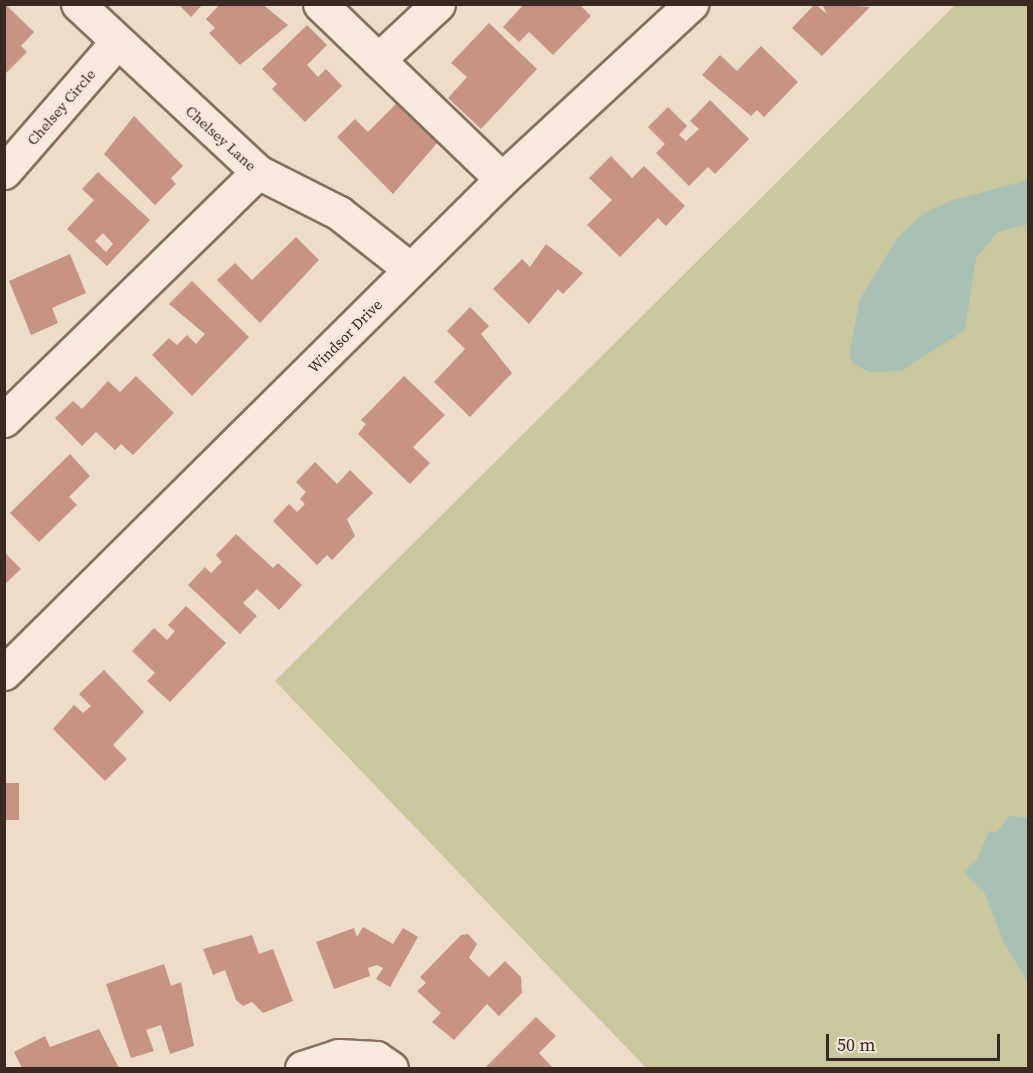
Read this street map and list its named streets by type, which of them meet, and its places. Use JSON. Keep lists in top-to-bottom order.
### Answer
{
  "streets": {
    "street": ["Chelsey Circle", "Chelsey Lane", "Windsor Drive"]
  },
  "crossings": [
    ["Chelsey Circle", "Chelsey Lane"],
    ["Chelsey Lane", "Windsor Drive"]
  ],
  "scale_bar": "50 m"
}
